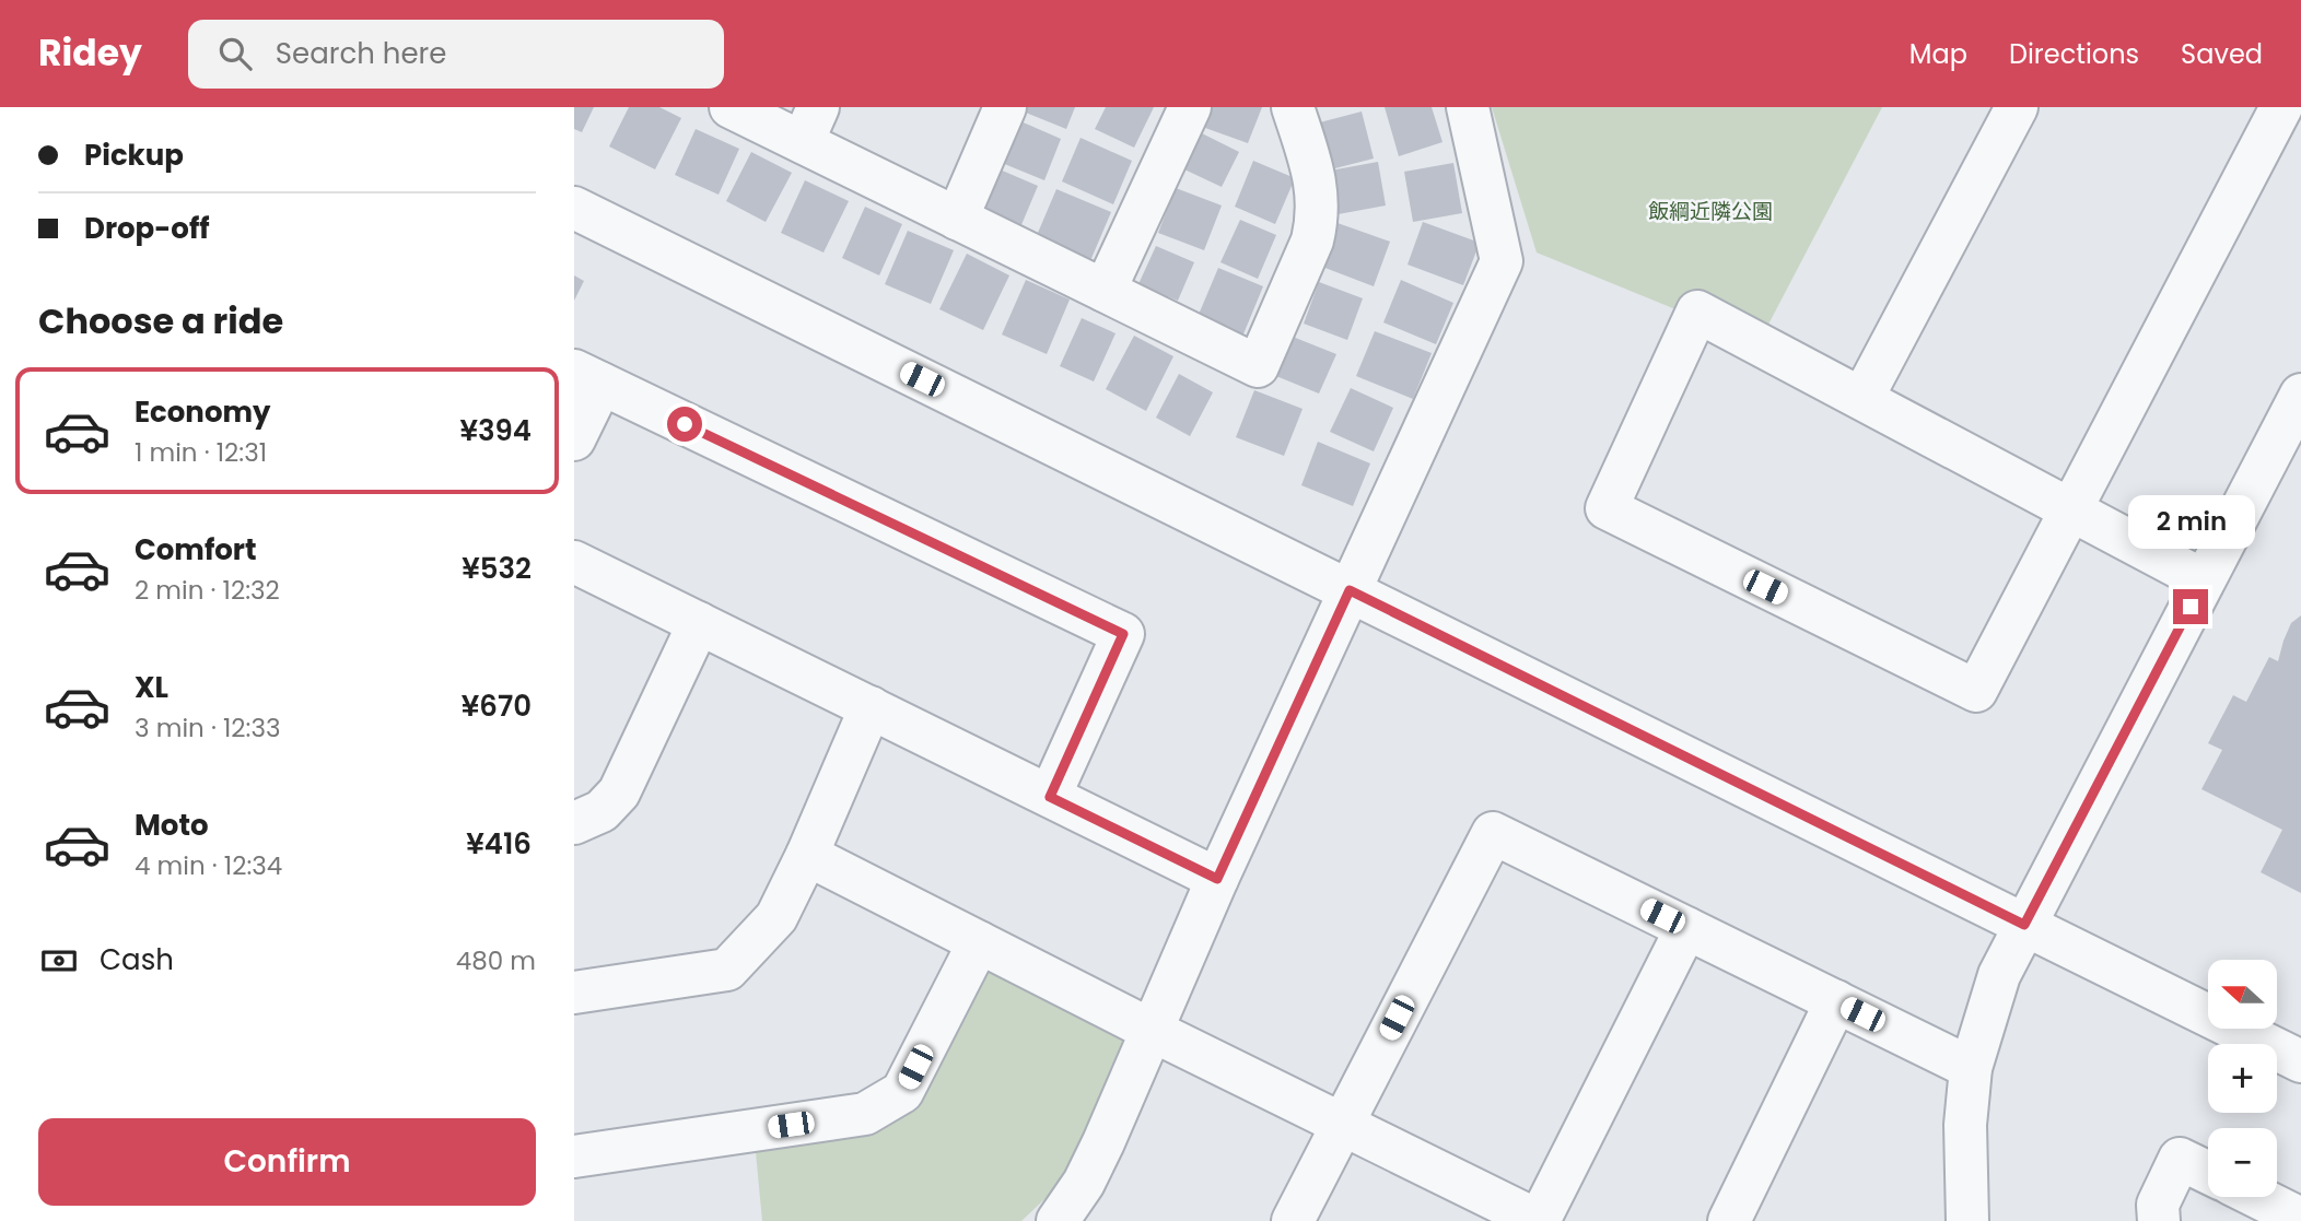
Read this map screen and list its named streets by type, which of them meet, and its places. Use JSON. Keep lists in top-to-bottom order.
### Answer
{
  "parks": ["飯綱近隣公園"],
  "north": "left",
  "page": {
    "header": "Ridey",
    "search": "Search here",
    "nav": ["Map", "Directions", "Saved"],
    "banner": ["Pickup", "Drop-off"],
    "heading": "Choose a ride",
    "list": [
      {
        "name": "Economy",
        "note": "1 min · 12:31",
        "value": "¥394"
      },
      {
        "name": "Comfort",
        "note": "2 min · 12:32",
        "value": "¥532"
      },
      {
        "name": "XL",
        "note": "3 min · 12:33",
        "value": "¥670"
      },
      {
        "name": "Moto",
        "note": "4 min · 12:34",
        "value": "¥416"
      }
    ],
    "bubble": "2 min",
    "pay": ["Cash", "480 m"],
    "map_buttons": ["+", "−"],
    "buttons": "Confirm"
  }
}
